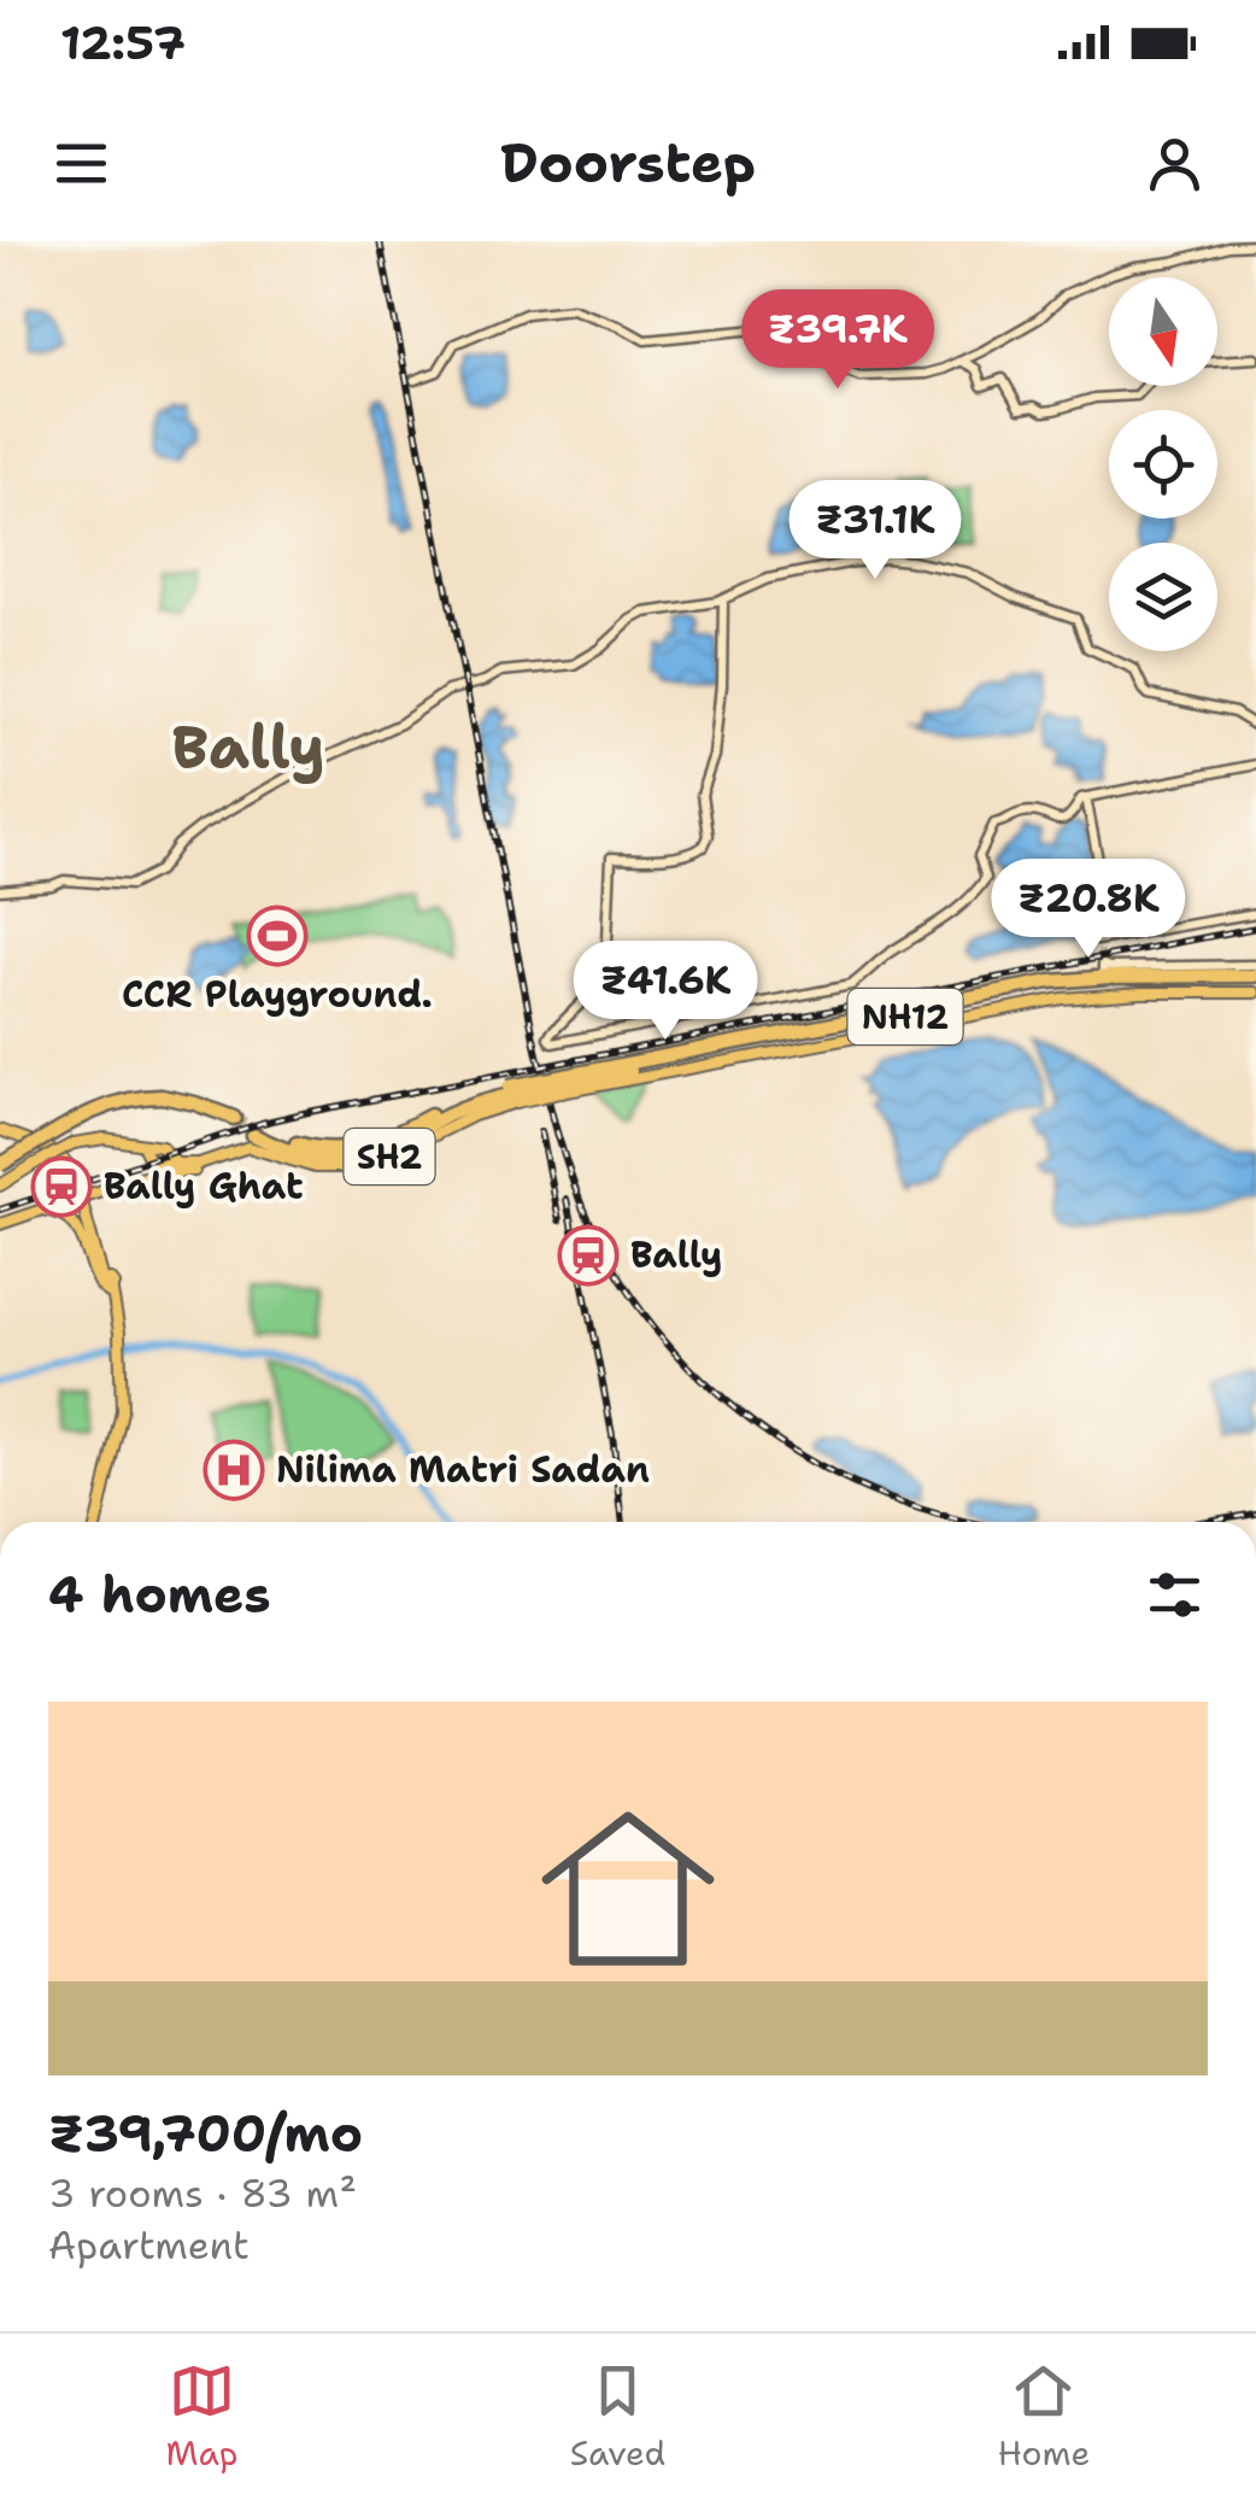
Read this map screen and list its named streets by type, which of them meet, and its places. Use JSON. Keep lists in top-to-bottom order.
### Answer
{
  "streets": {
    "highway": ["NH12"]
  },
  "districts": ["Bally"],
  "places": {
    "sports": ["CCR Playground."],
    "station": ["Bally Ghat", "Bally"],
    "hospital": ["Nilima Matri Sadan"]
  },
  "north": "bottom",
  "page": {
    "status": "12:57",
    "header": "Doorstep",
    "price": [
      "₹39.7K",
      "₹31.1K",
      "₹20.8K",
      "₹41.6K"
    ],
    "heading": "4 homes",
    "list": [
      {
        "name": "₹39,700/mo",
        "note": "3 rooms · 83 m² · Apartment"
      }
    ],
    "tabs": ["Map", "Saved", "Home"]
  }
}
